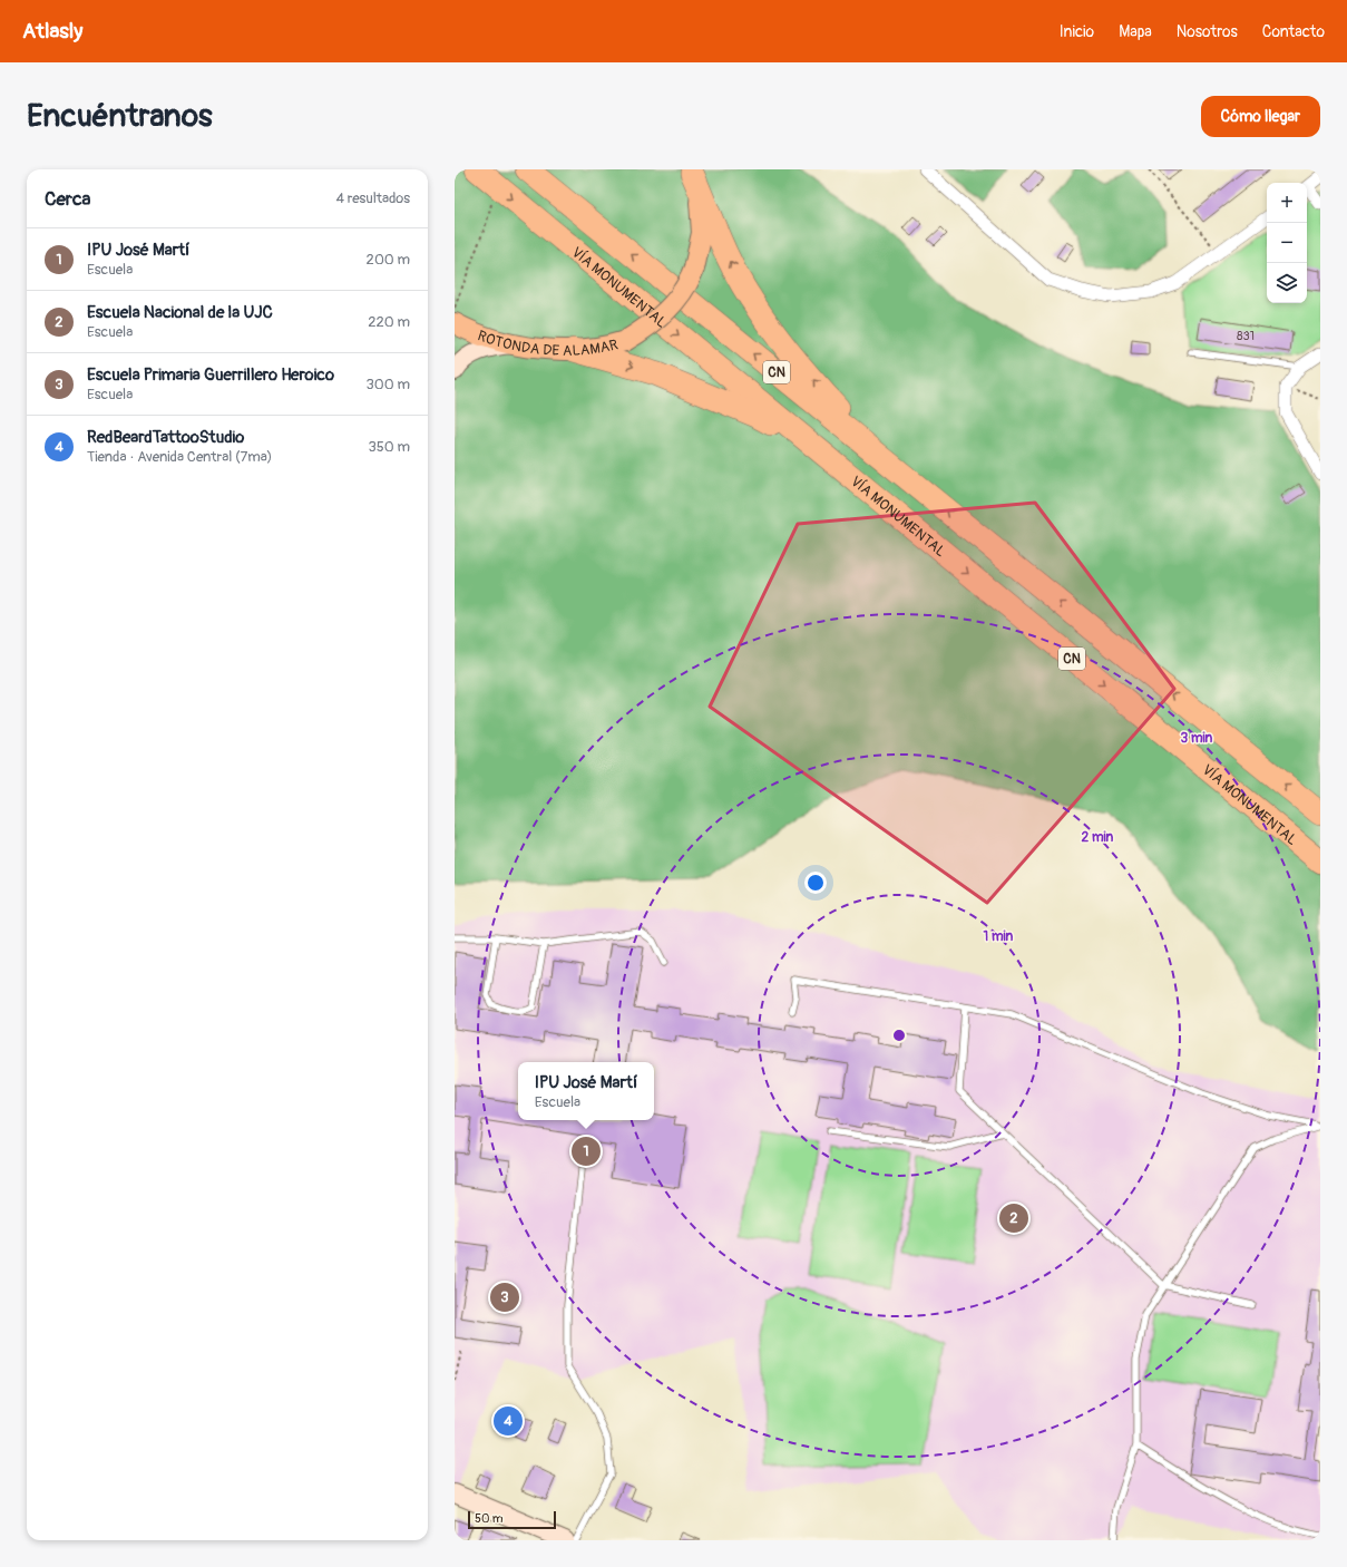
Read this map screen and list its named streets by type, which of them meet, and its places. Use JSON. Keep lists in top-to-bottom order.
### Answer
{
  "streets": {
    "highway": ["VÍA MONUMENTAL", "CN"],
    "main road": ["ROTONDA DE ALAMAR"]
  },
  "house_numbers": ["831"],
  "scale_bar": "50 m",
  "page": {
    "header": "Atlasly",
    "nav": [
      "Inicio",
      "Mapa",
      "Nosotros",
      "Contacto"
    ],
    "buttons": "Cómo llegar",
    "title": "Encuéntranos",
    "heading": ["Cerca", "4 resultados"],
    "map_buttons": ["+", "−"],
    "list": [
      {
        "mark": "1",
        "name": "IPU José Martí",
        "note": "Escuela",
        "value": "200 m"
      },
      {
        "mark": "2",
        "name": "Escuela Nacional de la UJC",
        "note": "Escuela",
        "value": "220 m"
      },
      {
        "mark": "3",
        "name": "Escuela Primaria Guerrillero Heroico",
        "note": "Escuela",
        "value": "300 m"
      },
      {
        "mark": "4",
        "name": "RedBeardTattooStudio",
        "note": "Tienda · Avenida Central (7ma)",
        "value": "350 m"
      }
    ],
    "popup": ["IPU José Martí", "Escuela"],
    "pins": [
      "1",
      "2",
      "3",
      "4"
    ],
    "scale": "50 m"
  },
  "rings": ["3 min", "2 min", "1 min"]
}
